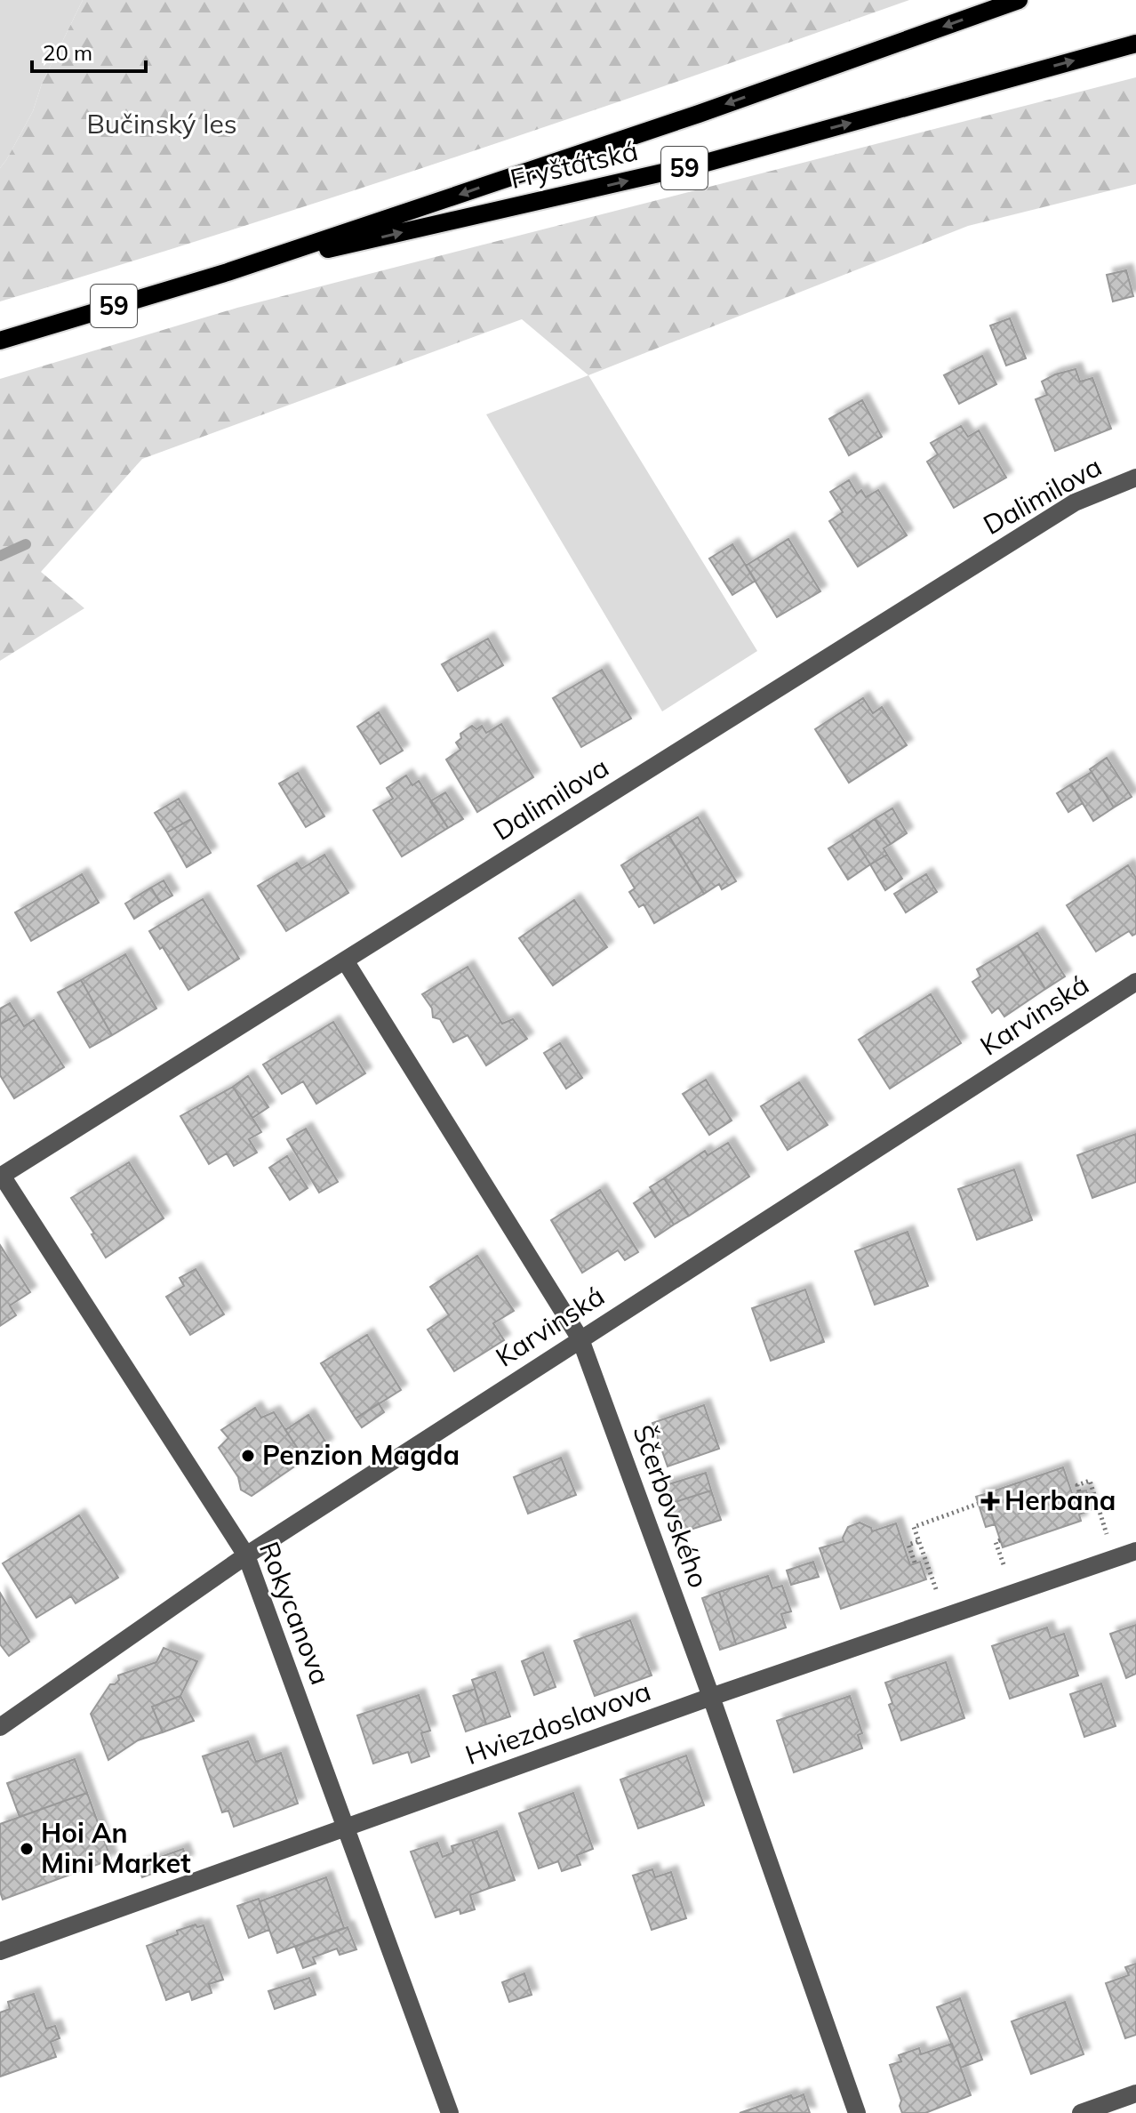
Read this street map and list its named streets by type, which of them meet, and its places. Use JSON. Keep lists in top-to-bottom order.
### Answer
{
  "streets": {
    "main road": ["Fryštátská", "59"],
    "street": [
      "Dalimilova",
      "Karvinská",
      "Ščerbovského",
      "Rokycanova",
      "Hviezdoslavova"
    ]
  },
  "crossings": [
    ["Dalimilova", "Ščerbovského"],
    ["Dalimilova", "Rokycanova"],
    ["Karvinská", "Ščerbovského"],
    ["Karvinská", "Rokycanova"],
    ["Ščerbovského", "Hviezdoslavova"],
    ["Rokycanova", "Hviezdoslavova"]
  ],
  "parks": ["Bučinský les"],
  "places": {
    "other": ["Penzion Magda", "Hoi An Mini Market"],
    "health": ["Herbana"]
  },
  "scale_bar": "20 m"
}
